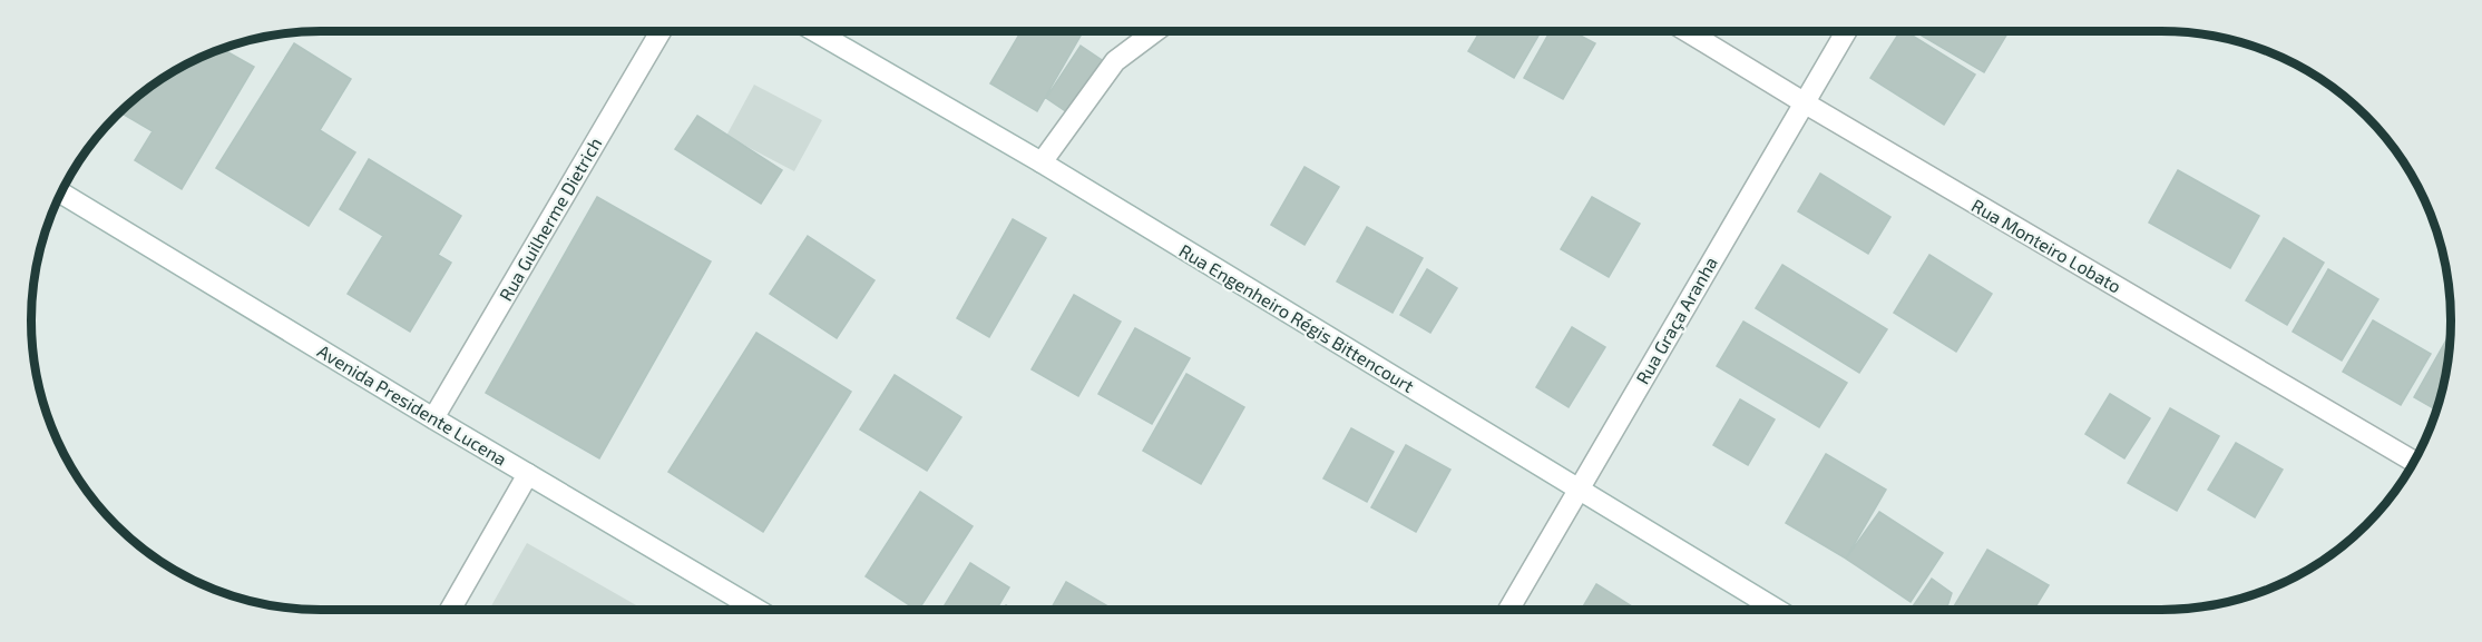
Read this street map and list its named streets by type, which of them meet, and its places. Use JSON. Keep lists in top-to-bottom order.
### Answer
{
  "streets": {
    "street": [
      "Rua Guilherme Dietrich",
      "Rua Monteiro Lobato",
      "Rua Engenheiro Régis Bittencourt",
      "Rua Graça Aranha",
      "Avenida Presidente Lucena"
    ]
  },
  "crossings": [
    ["Rua Guilherme Dietrich", "Avenida Presidente Lucena"],
    ["Rua Monteiro Lobato", "Rua Graça Aranha"],
    ["Rua Engenheiro Régis Bittencourt", "Rua Graça Aranha"]
  ]
}
